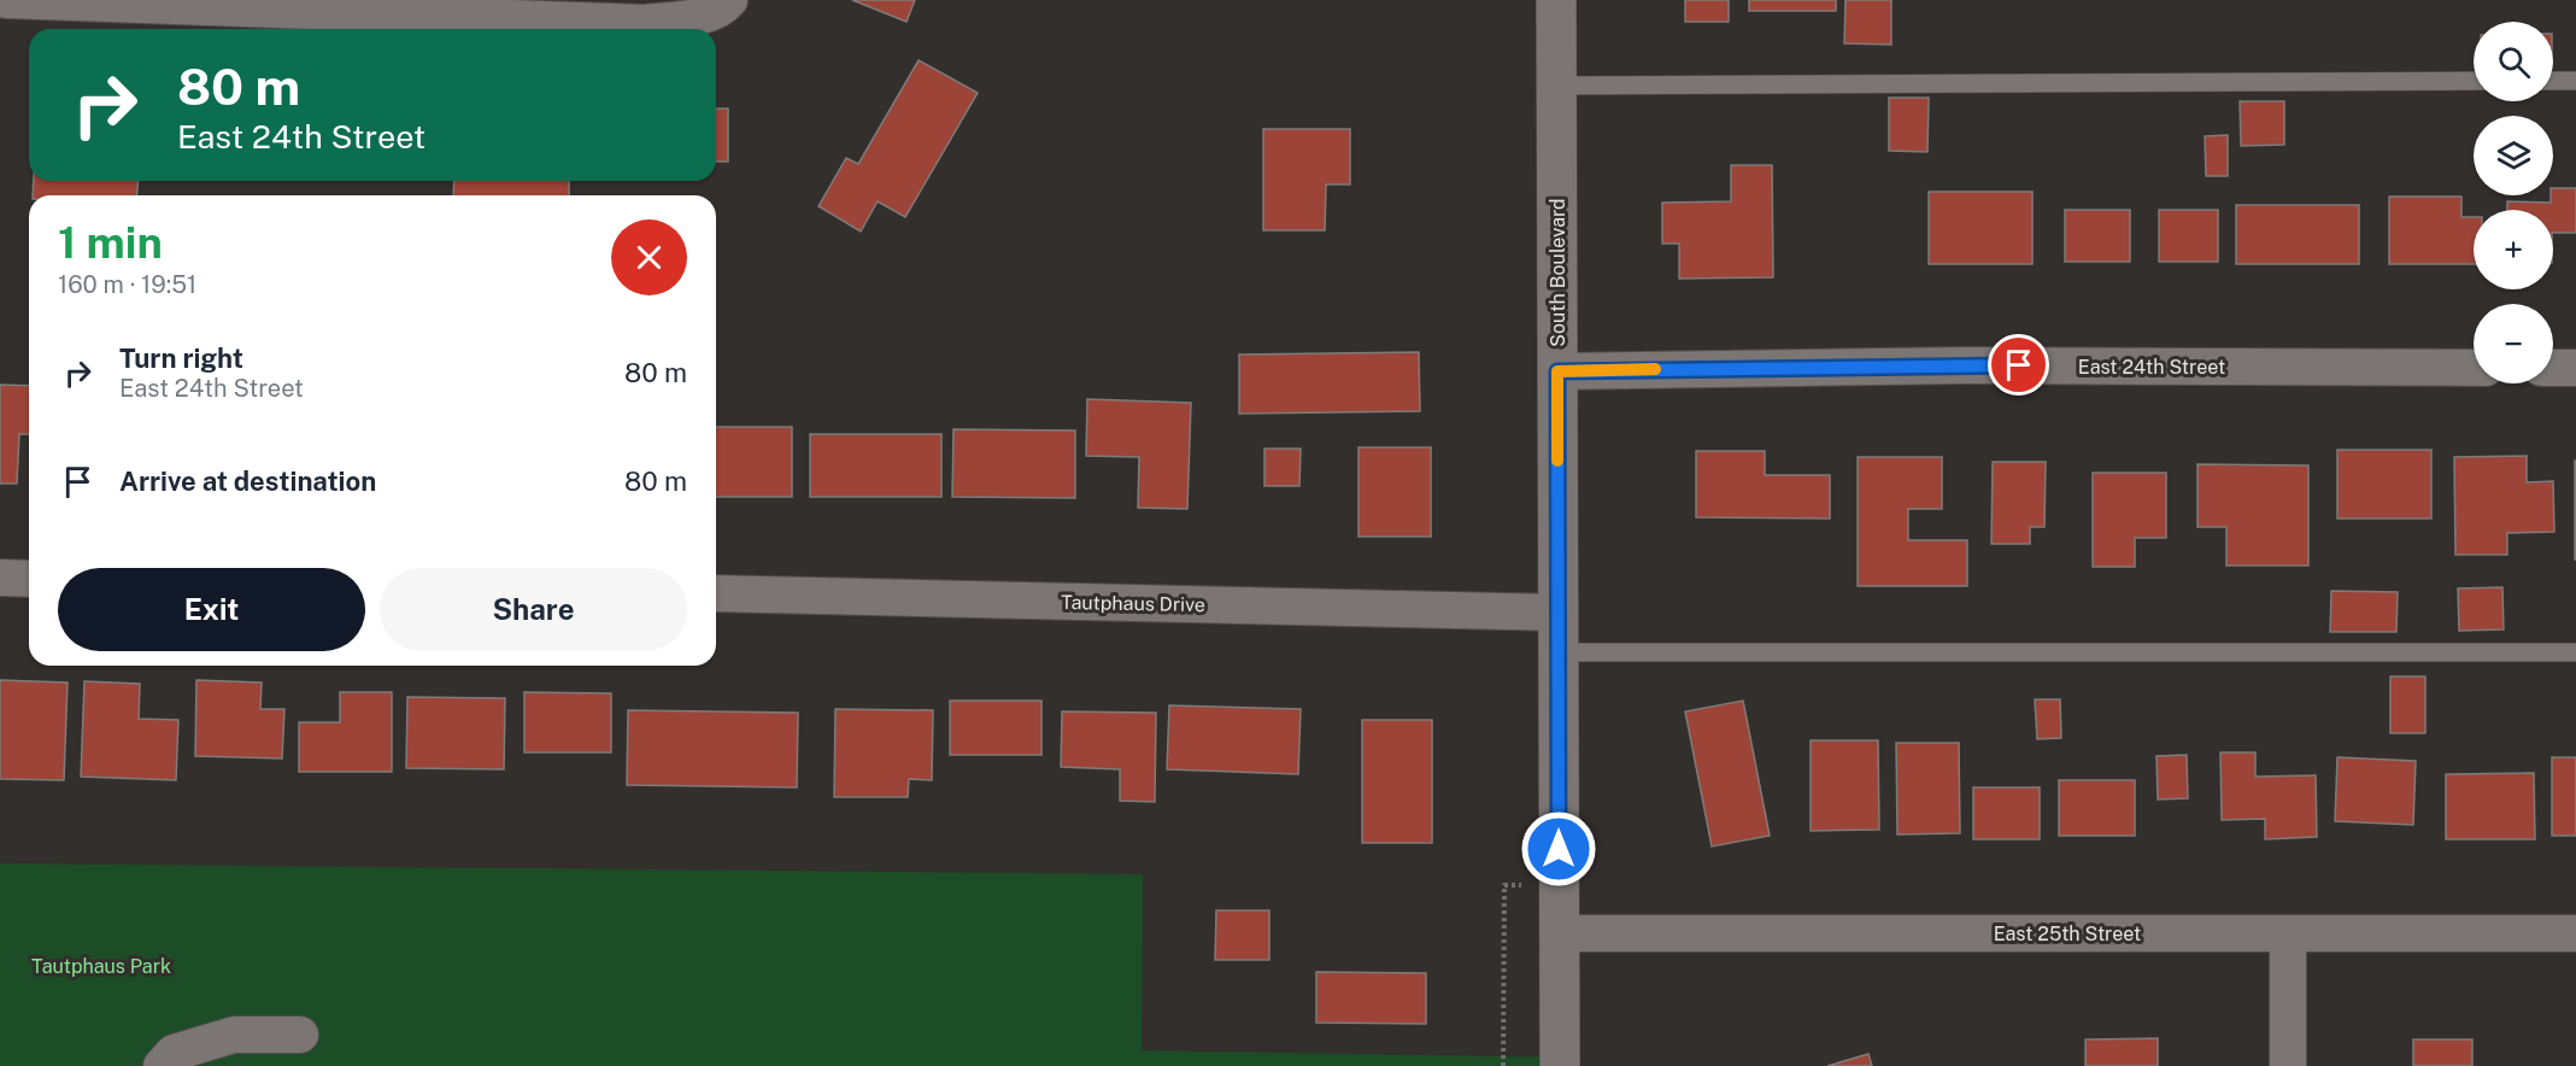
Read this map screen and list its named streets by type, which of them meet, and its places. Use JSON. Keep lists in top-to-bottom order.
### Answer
{
  "streets": {
    "street": [
      "South Boulevard",
      "East 24th Street",
      "Tautphaus Drive",
      "East 25th Street"
    ]
  },
  "crossings": [
    ["South Boulevard", "East 24th Street"],
    ["South Boulevard", "Tautphaus Drive"],
    ["South Boulevard", "East 25th Street"]
  ],
  "parks": ["Tautphaus Park"],
  "page": {
    "map_buttons": ["+", "−"],
    "turn": ["80 m", "East 24th Street"],
    "heading": ["1 min", "160 m · 19:51"],
    "list": [
      {
        "name": "Turn right",
        "note": "East 24th Street",
        "value": "80 m"
      },
      {
        "name": "Arrive at destination",
        "value": "80 m"
      }
    ],
    "buttons": ["Exit", "Share"]
  }
}
